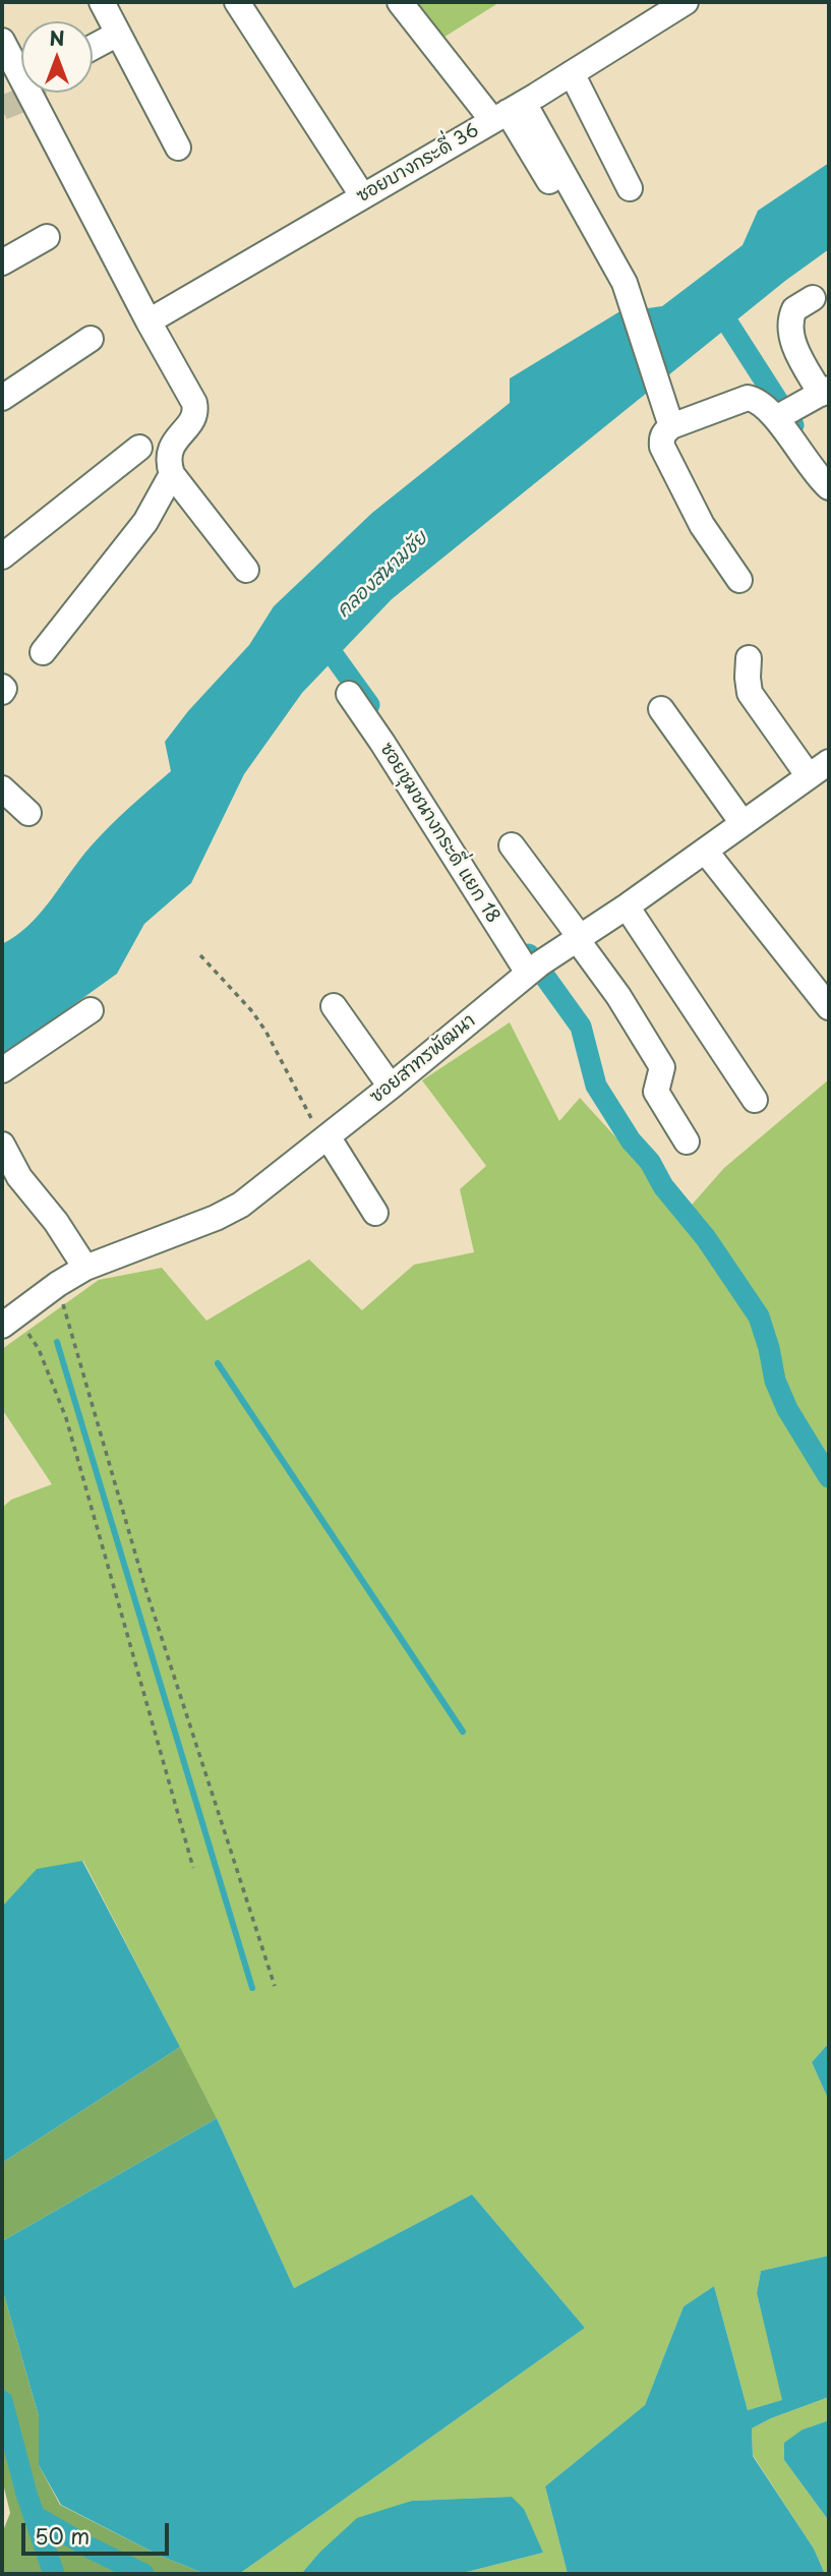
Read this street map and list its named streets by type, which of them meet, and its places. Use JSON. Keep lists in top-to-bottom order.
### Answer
{
  "streets": {
    "street": ["ซอยบางกระดี่ 36", "ซอยชุมชนางกระดี่ แยก 18", "ซอยสาทรพัฒนา"]
  },
  "crossings": [
    ["ซอยชุมชนางกระดี่ แยก 18", "ซอยสาทรพัฒนา"]
  ],
  "water": ["คลองสนามชัย"],
  "scale_bar": "50 m",
  "north": "top"
}
